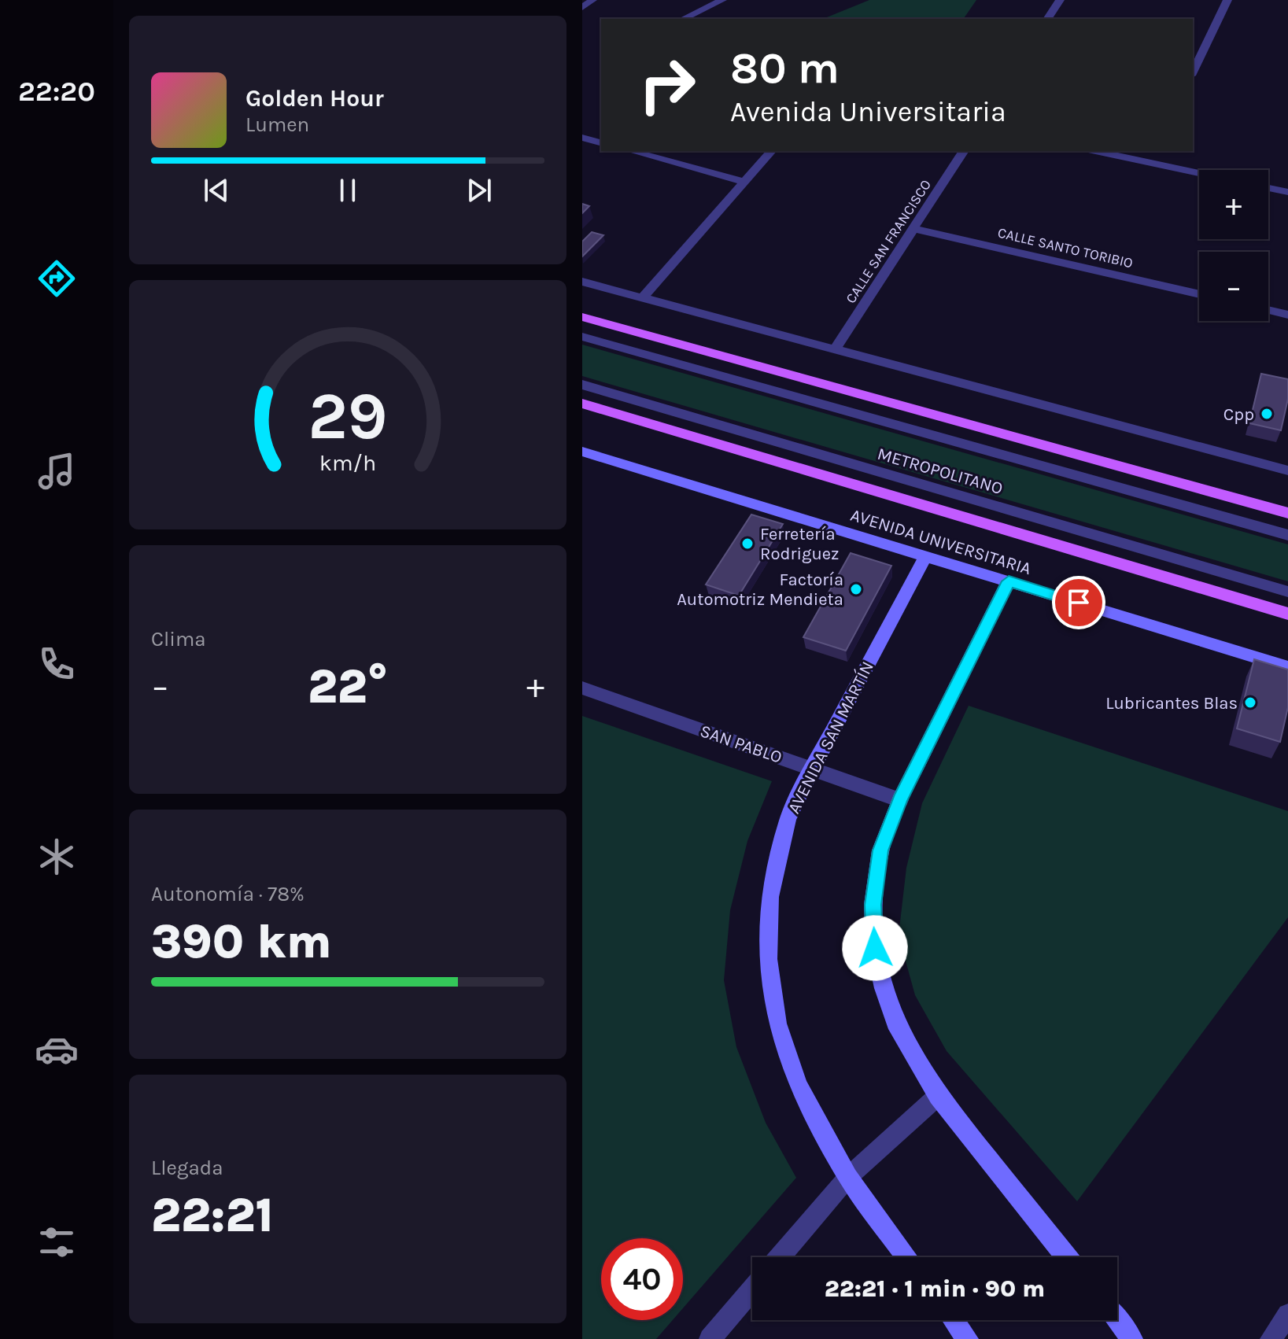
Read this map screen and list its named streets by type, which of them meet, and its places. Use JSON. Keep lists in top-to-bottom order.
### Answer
{
  "streets": {
    "main road": ["AVENIDA UNIVERSITARIA"],
    "street": [
      "CALLE SAN FRANCISCO",
      "CALLE SANTO TORIBIO",
      "METROPOLITANO",
      "AVENIDA SAN MARTÍN",
      "SAN PABLO"
    ]
  },
  "crossings": [
    ["CALLE SAN FRANCISCO", "CALLE SANTO TORIBIO"],
    ["AVENIDA UNIVERSITARIA", "AVENIDA SAN MARTÍN"],
    ["AVENIDA SAN MARTÍN", "SAN PABLO"]
  ],
  "places": [
    "Cpp",
    "Ferretería Rodriguez",
    "Factoría Automotriz Mendieta",
    "Lubricantes Blas"
  ],
  "page": {
    "tabs": "22:20",
    "turn": ["80 m", "Avenida Universitaria"],
    "song": ["Golden Hour", "Lumen"],
    "map_buttons": ["+", "−"],
    "tile": [
      "Clima",
      ["Autonomía · 78%", "390 km"],
      ["Llegada", "22:21"]
    ],
    "heat": ["−", "22°", "+"],
    "limit": "40",
    "trip": "22:21 · 1 min · 90 m",
    "gauge": ["29", "km/h"]
  }
}
